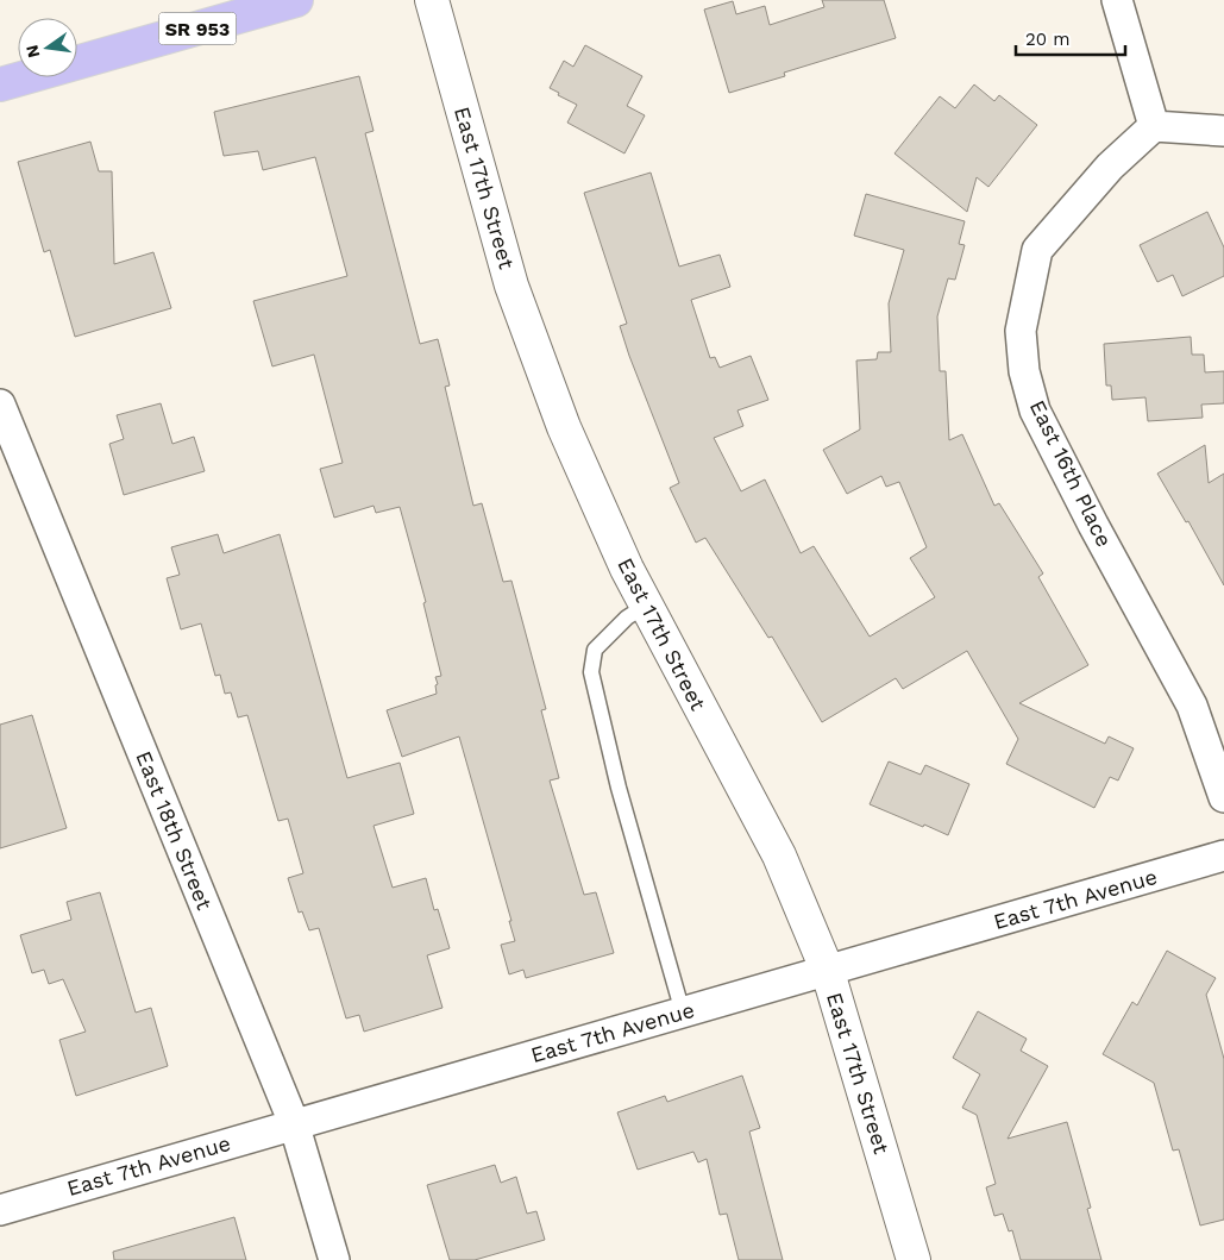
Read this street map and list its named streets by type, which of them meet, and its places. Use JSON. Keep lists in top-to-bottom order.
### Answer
{
  "streets": {
    "main road": ["SR 953"],
    "street": [
      "East 17th Street",
      "East 16th Place",
      "East 18th Street",
      "East 7th Avenue"
    ]
  },
  "crossings": [
    ["East 17th Street", "East 7th Avenue"],
    ["East 18th Street", "East 7th Avenue"]
  ],
  "scale_bar": "20 m",
  "north": "left"
}
